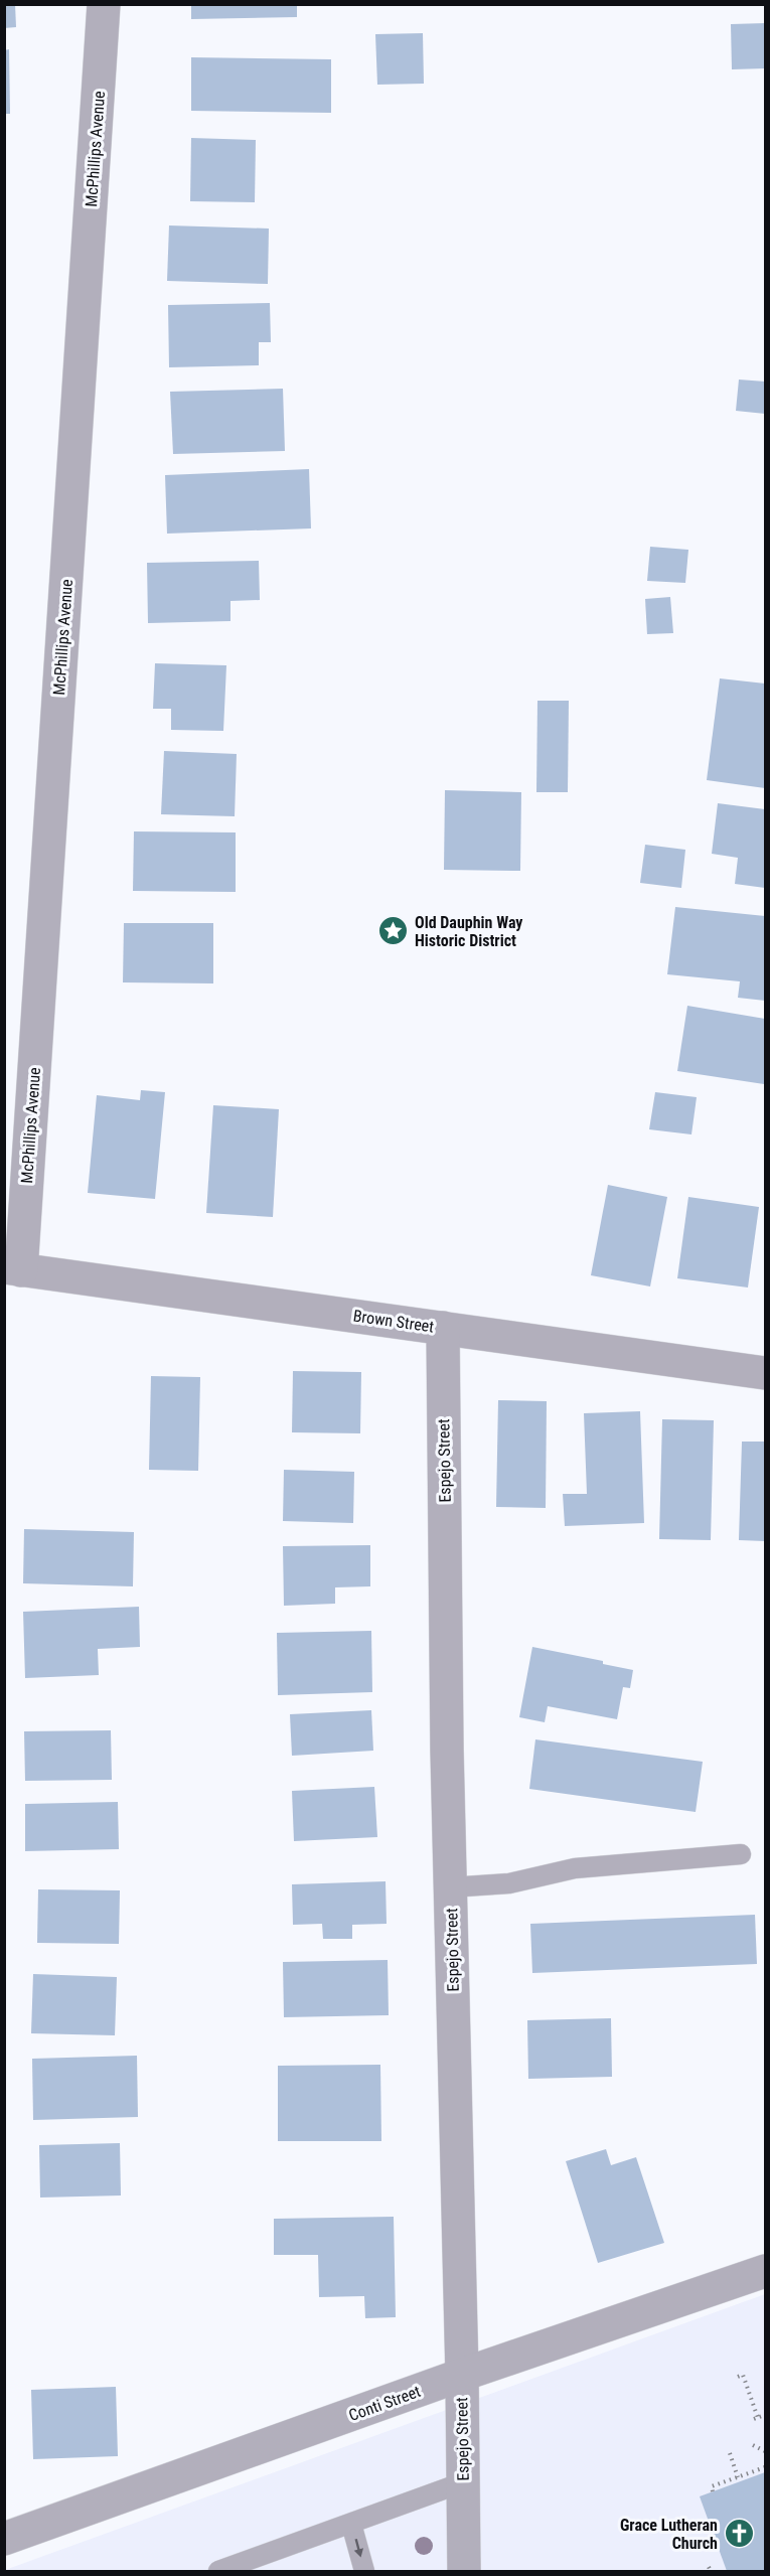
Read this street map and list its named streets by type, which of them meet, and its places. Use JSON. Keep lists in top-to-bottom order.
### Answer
{
  "streets": {
    "street": [
      "McPhillips Avenue",
      "Brown Street",
      "Espejo Street",
      "Conti Street"
    ]
  },
  "crossings": [
    ["McPhillips Avenue", "Brown Street"],
    ["Brown Street", "Espejo Street"],
    ["Espejo Street", "Conti Street"]
  ],
  "places": {
    "place": ["Old Dauphin Way Historic District"],
    "church": ["Grace Lutheran Church"]
  }
}
